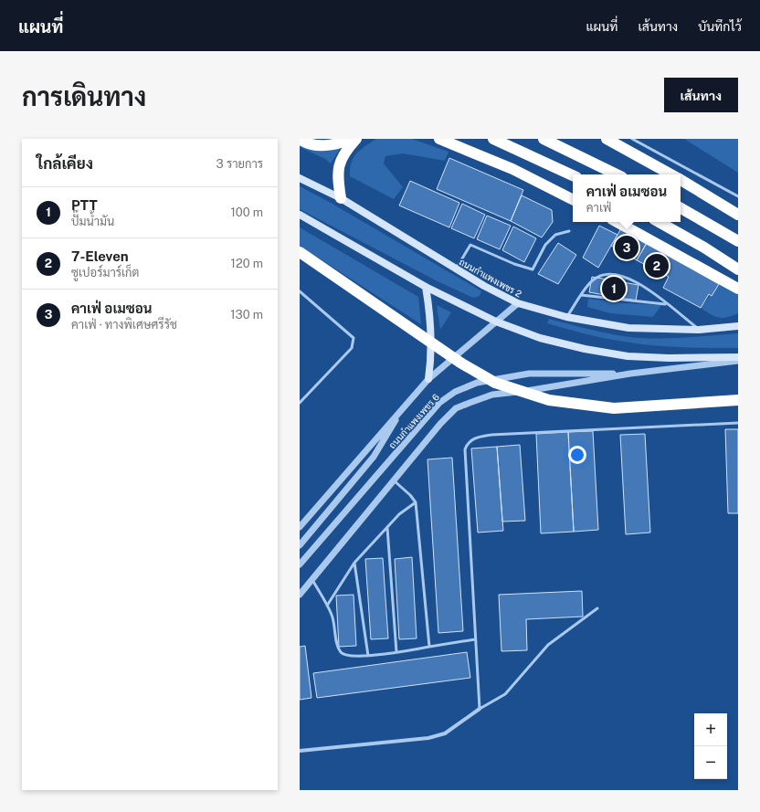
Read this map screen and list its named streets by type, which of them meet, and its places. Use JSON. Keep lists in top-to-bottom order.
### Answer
{
  "streets": {
    "main road": ["ถนนกำแพงเพชร 2"],
    "street": ["ถนนกำแพงเพชร 6"]
  },
  "crossings": [
    ["ถนนกำแพงเพชร 2", "ถนนกำแพงเพชร 6"]
  ],
  "page": {
    "header": "แผนที่",
    "nav": ["แผนที่", "เส้นทาง", "บันทึกไว้"],
    "buttons": "เส้นทาง",
    "title": "การเดินทาง",
    "heading": ["ใกล้เคียง", "3 รายการ"],
    "popup": ["คาเฟ่ อเมซอน", "คาเฟ่"],
    "list": [
      {
        "mark": "1",
        "name": "PTT",
        "note": "ปั๊มน้ำมัน",
        "value": "100 m"
      },
      {
        "mark": "2",
        "name": "7-Eleven",
        "note": "ซูเปอร์มาร์เก็ต",
        "value": "120 m"
      },
      {
        "mark": "3",
        "name": "คาเฟ่ อเมซอน",
        "note": "คาเฟ่ · ทางพิเศษศรีรัช",
        "value": "130 m"
      }
    ],
    "pins": ["3", "2", "1"],
    "map_buttons": ["+", "−"]
  }
}
